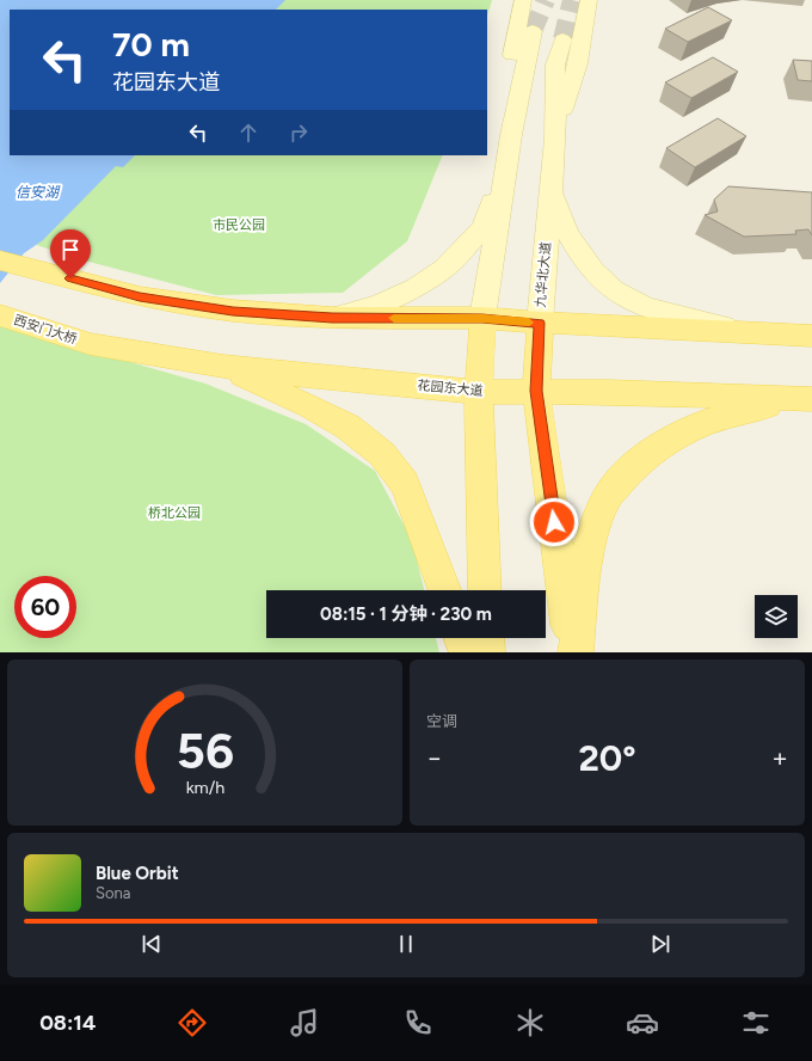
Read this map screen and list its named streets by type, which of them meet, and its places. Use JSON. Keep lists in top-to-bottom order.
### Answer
{
  "streets": {
    "main road": ["九华北大道", "西安门大桥", "花园东大道"]
  },
  "crossings": [
    ["九华北大道", "花园东大道"],
    ["西安门大桥", "花园东大道"]
  ],
  "water": ["信安湖"],
  "parks": ["市民公园", "桥北公园"],
  "page": {
    "turn": ["70 m", "花园东大道"],
    "limit": "60",
    "trip": "08:15 · 1 分钟 · 230 m",
    "tile": "空调",
    "heat": ["−", "20°", "+"],
    "song": ["Blue Orbit", "Sona"],
    "tabs": "08:14",
    "gauge": ["56", "km/h"]
  }
}
